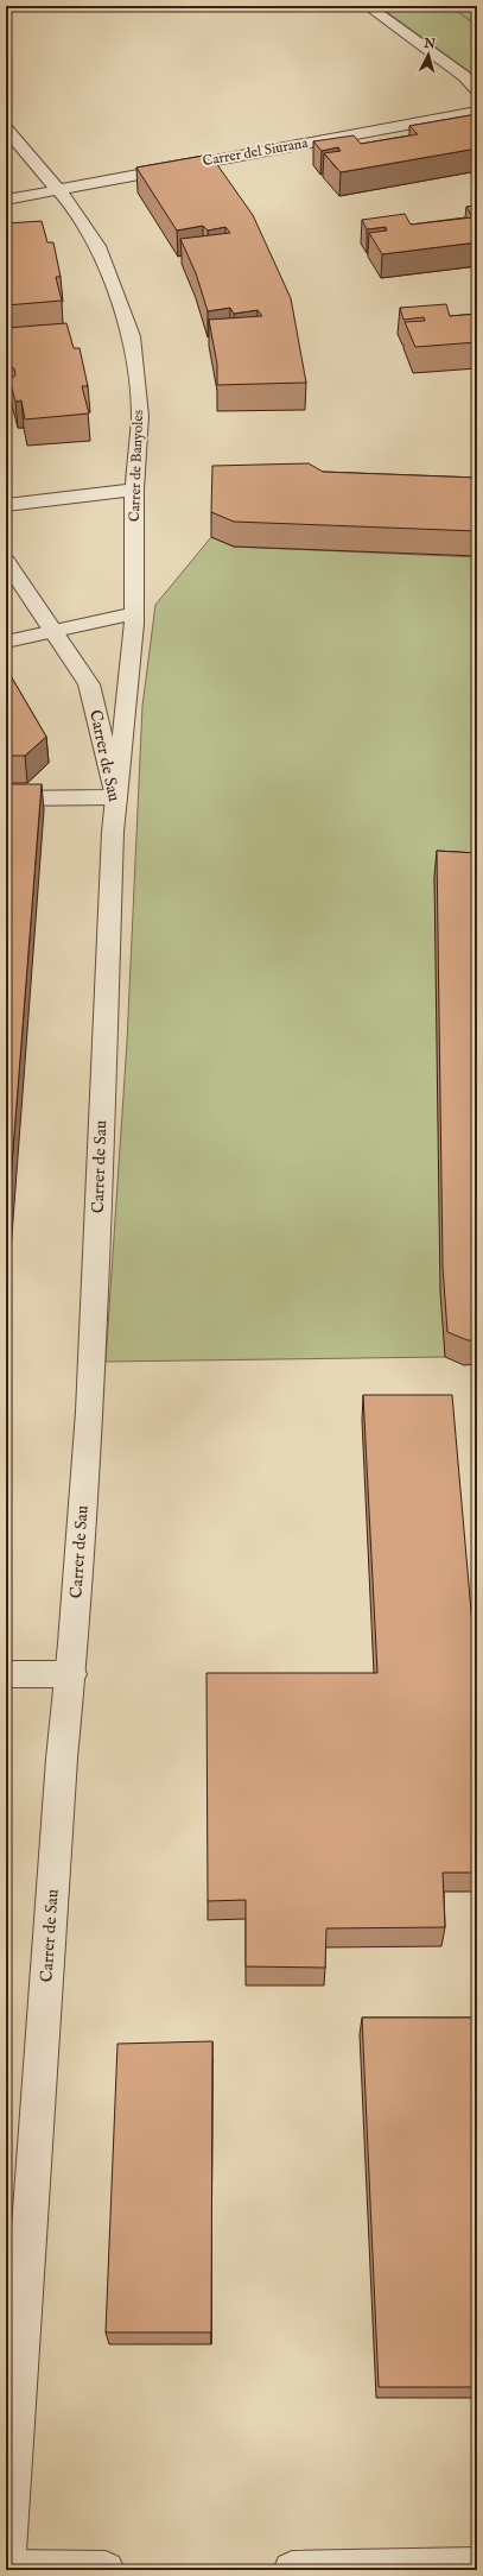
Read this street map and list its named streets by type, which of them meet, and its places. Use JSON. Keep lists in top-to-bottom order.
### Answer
{
  "streets": {
    "street": ["Carrer del Siurana", "Carrer de Banyoles", "Carrer de Sau"]
  },
  "crossings": [
    ["Carrer del Siurana", "Carrer de Banyoles"],
    ["Carrer de Banyoles", "Carrer de Sau"]
  ],
  "north": "top"
}
